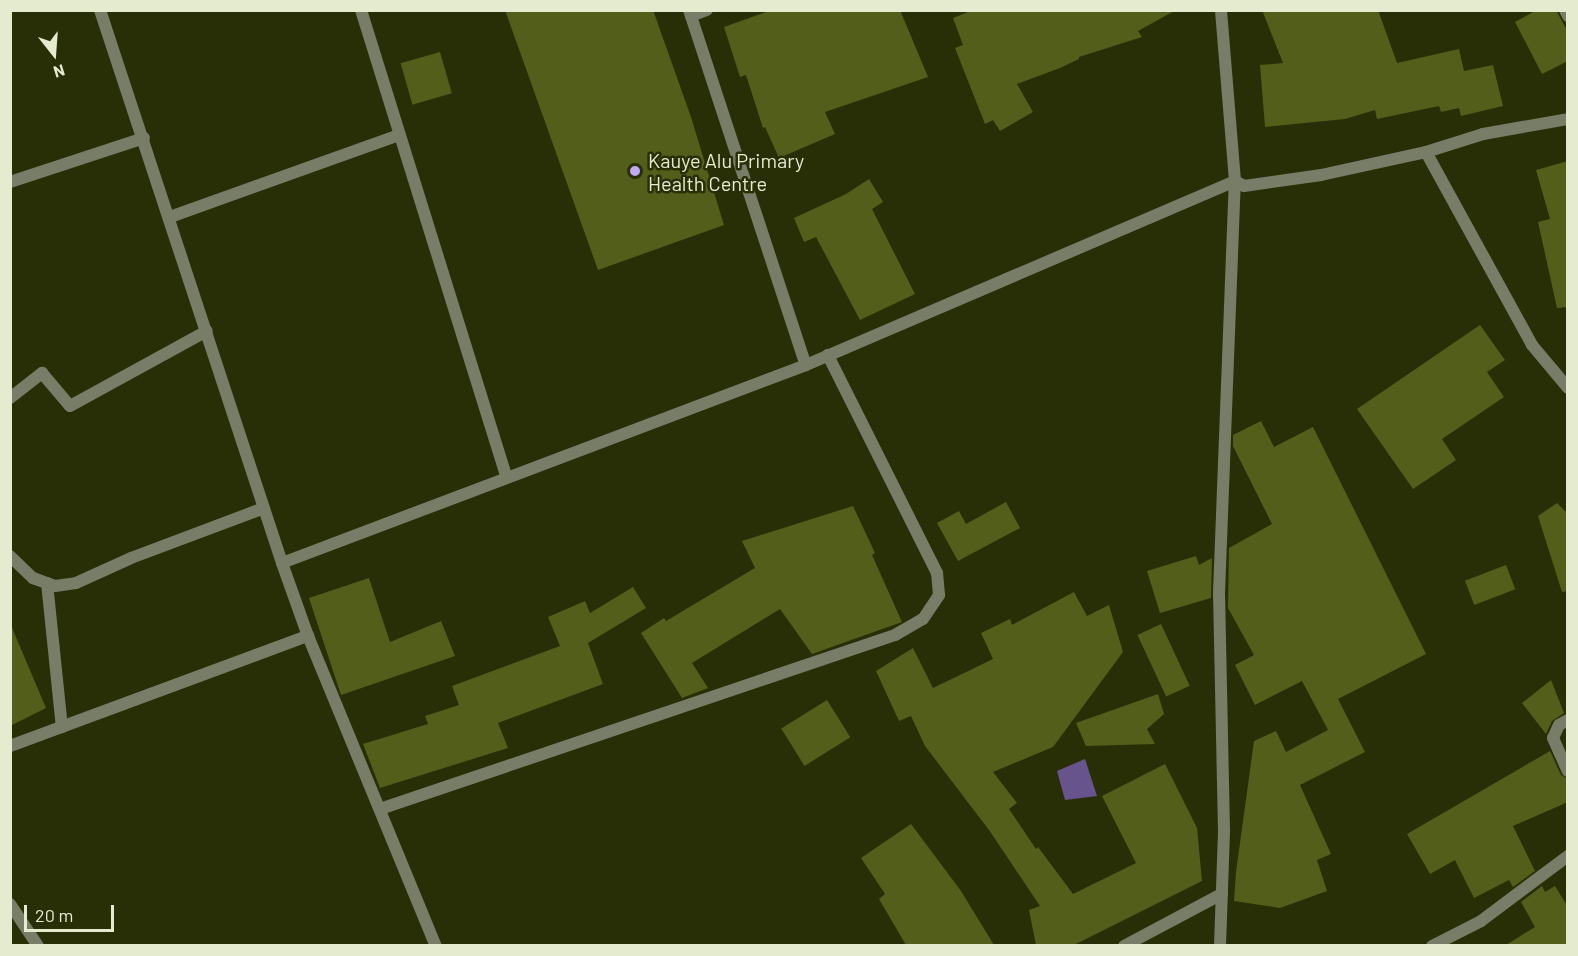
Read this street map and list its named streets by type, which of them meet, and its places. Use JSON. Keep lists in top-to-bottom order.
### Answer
{
  "places": ["Kauye Alu Primary Health Centre"],
  "scale_bar": "20 m",
  "north": "bottom"
}
